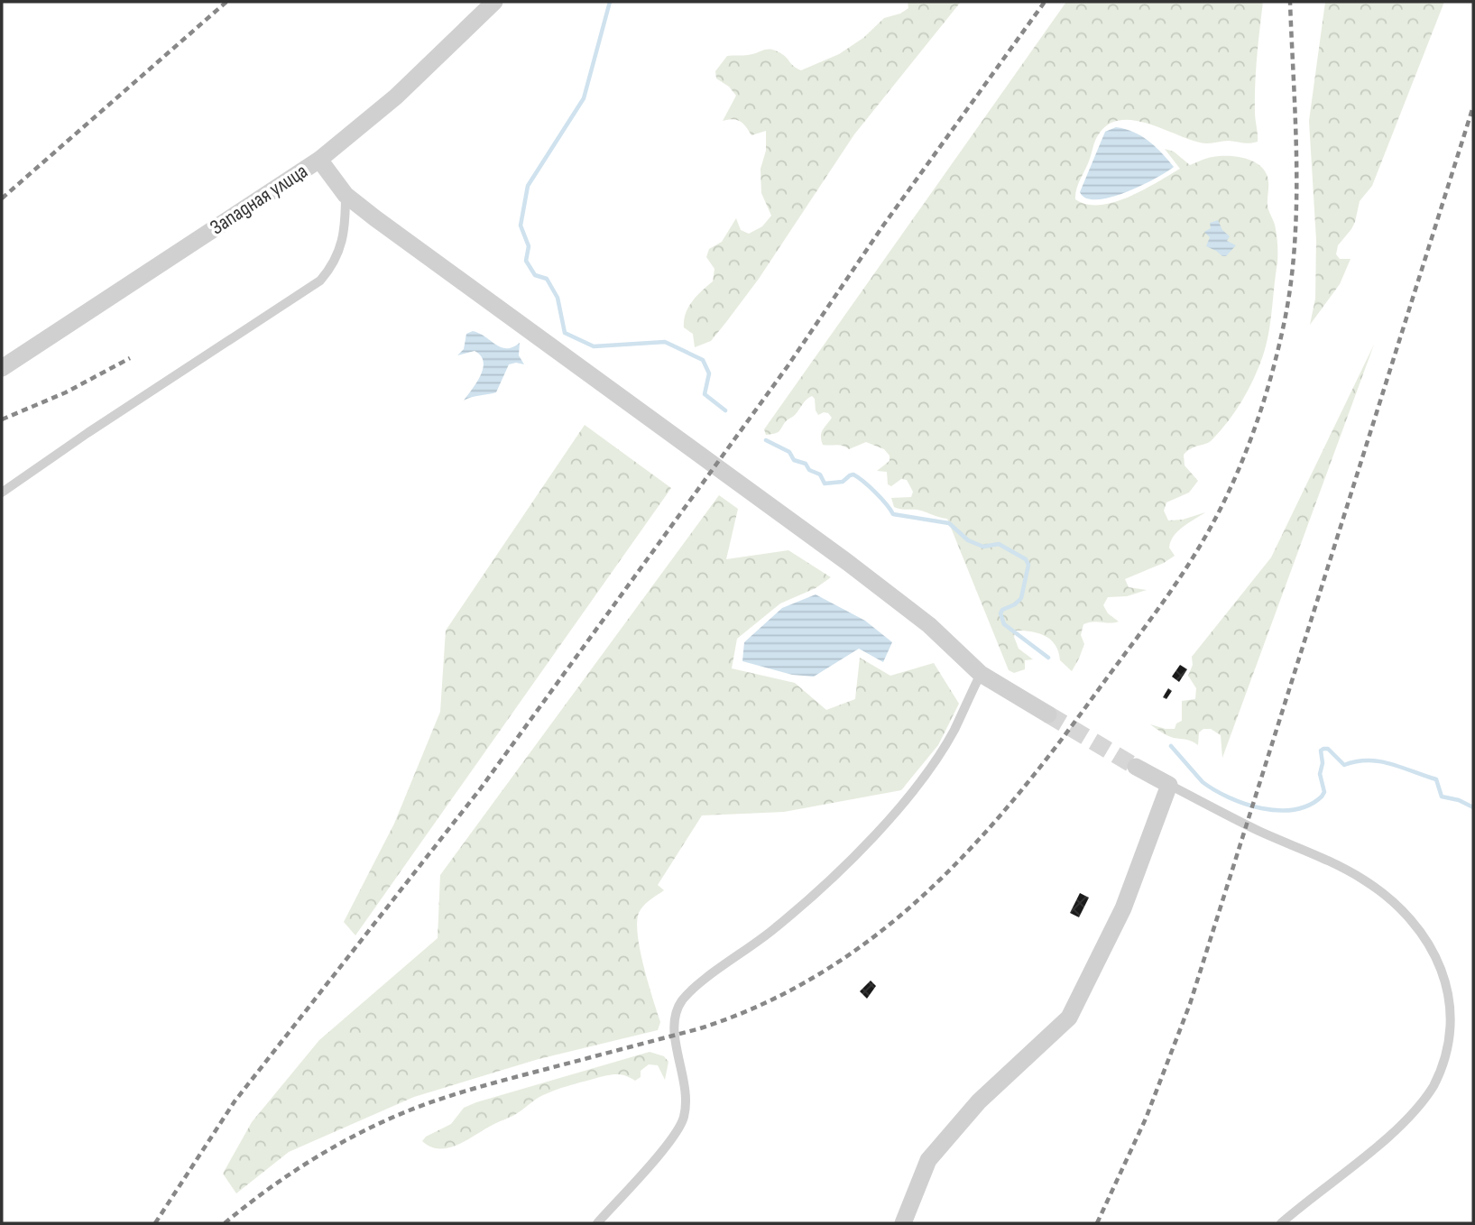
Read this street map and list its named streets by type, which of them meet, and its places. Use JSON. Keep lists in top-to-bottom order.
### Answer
{
  "streets": {
    "street": ["Западная улица"]
  }
}
